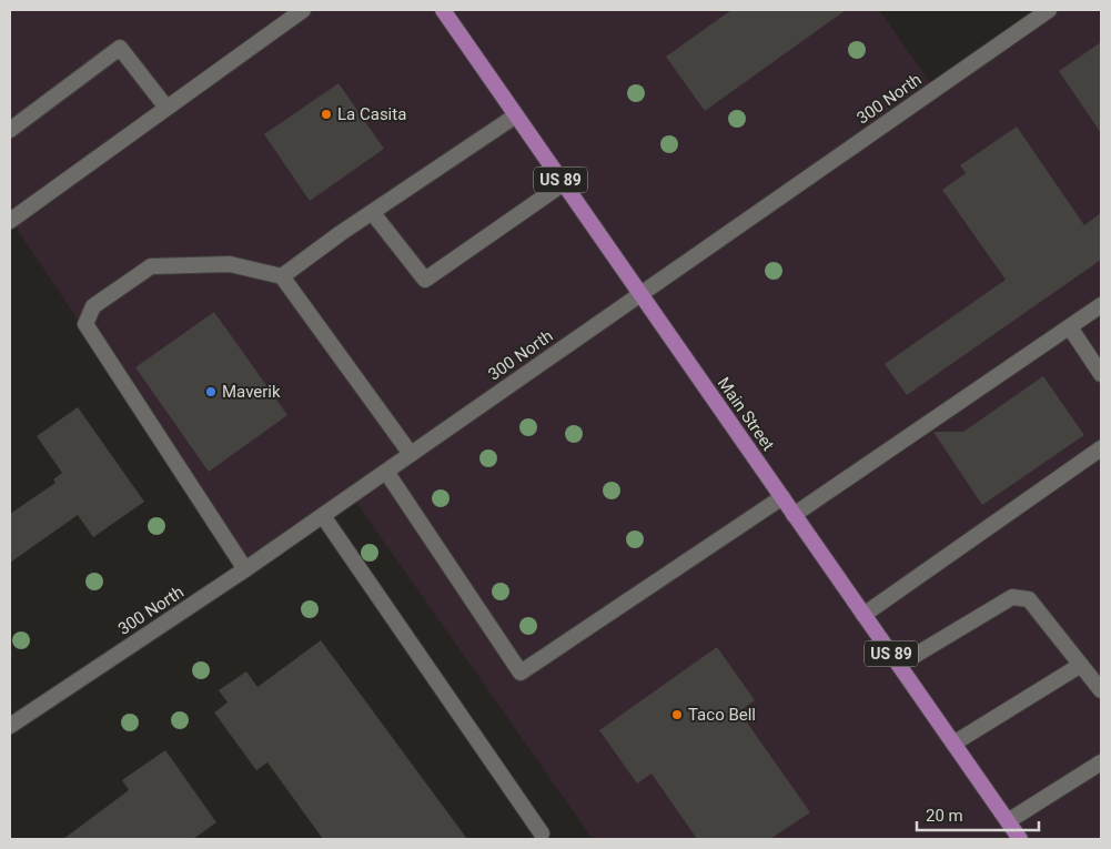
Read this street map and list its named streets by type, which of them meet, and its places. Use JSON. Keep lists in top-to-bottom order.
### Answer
{
  "streets": {
    "main road": ["US 89", "Main Street"],
    "street": ["300 North"]
  },
  "crossings": [
    ["300 North", "Main Street"]
  ],
  "places": ["La Casita", "Maverik", "Taco Bell"],
  "scale_bar": "20 m"
}
